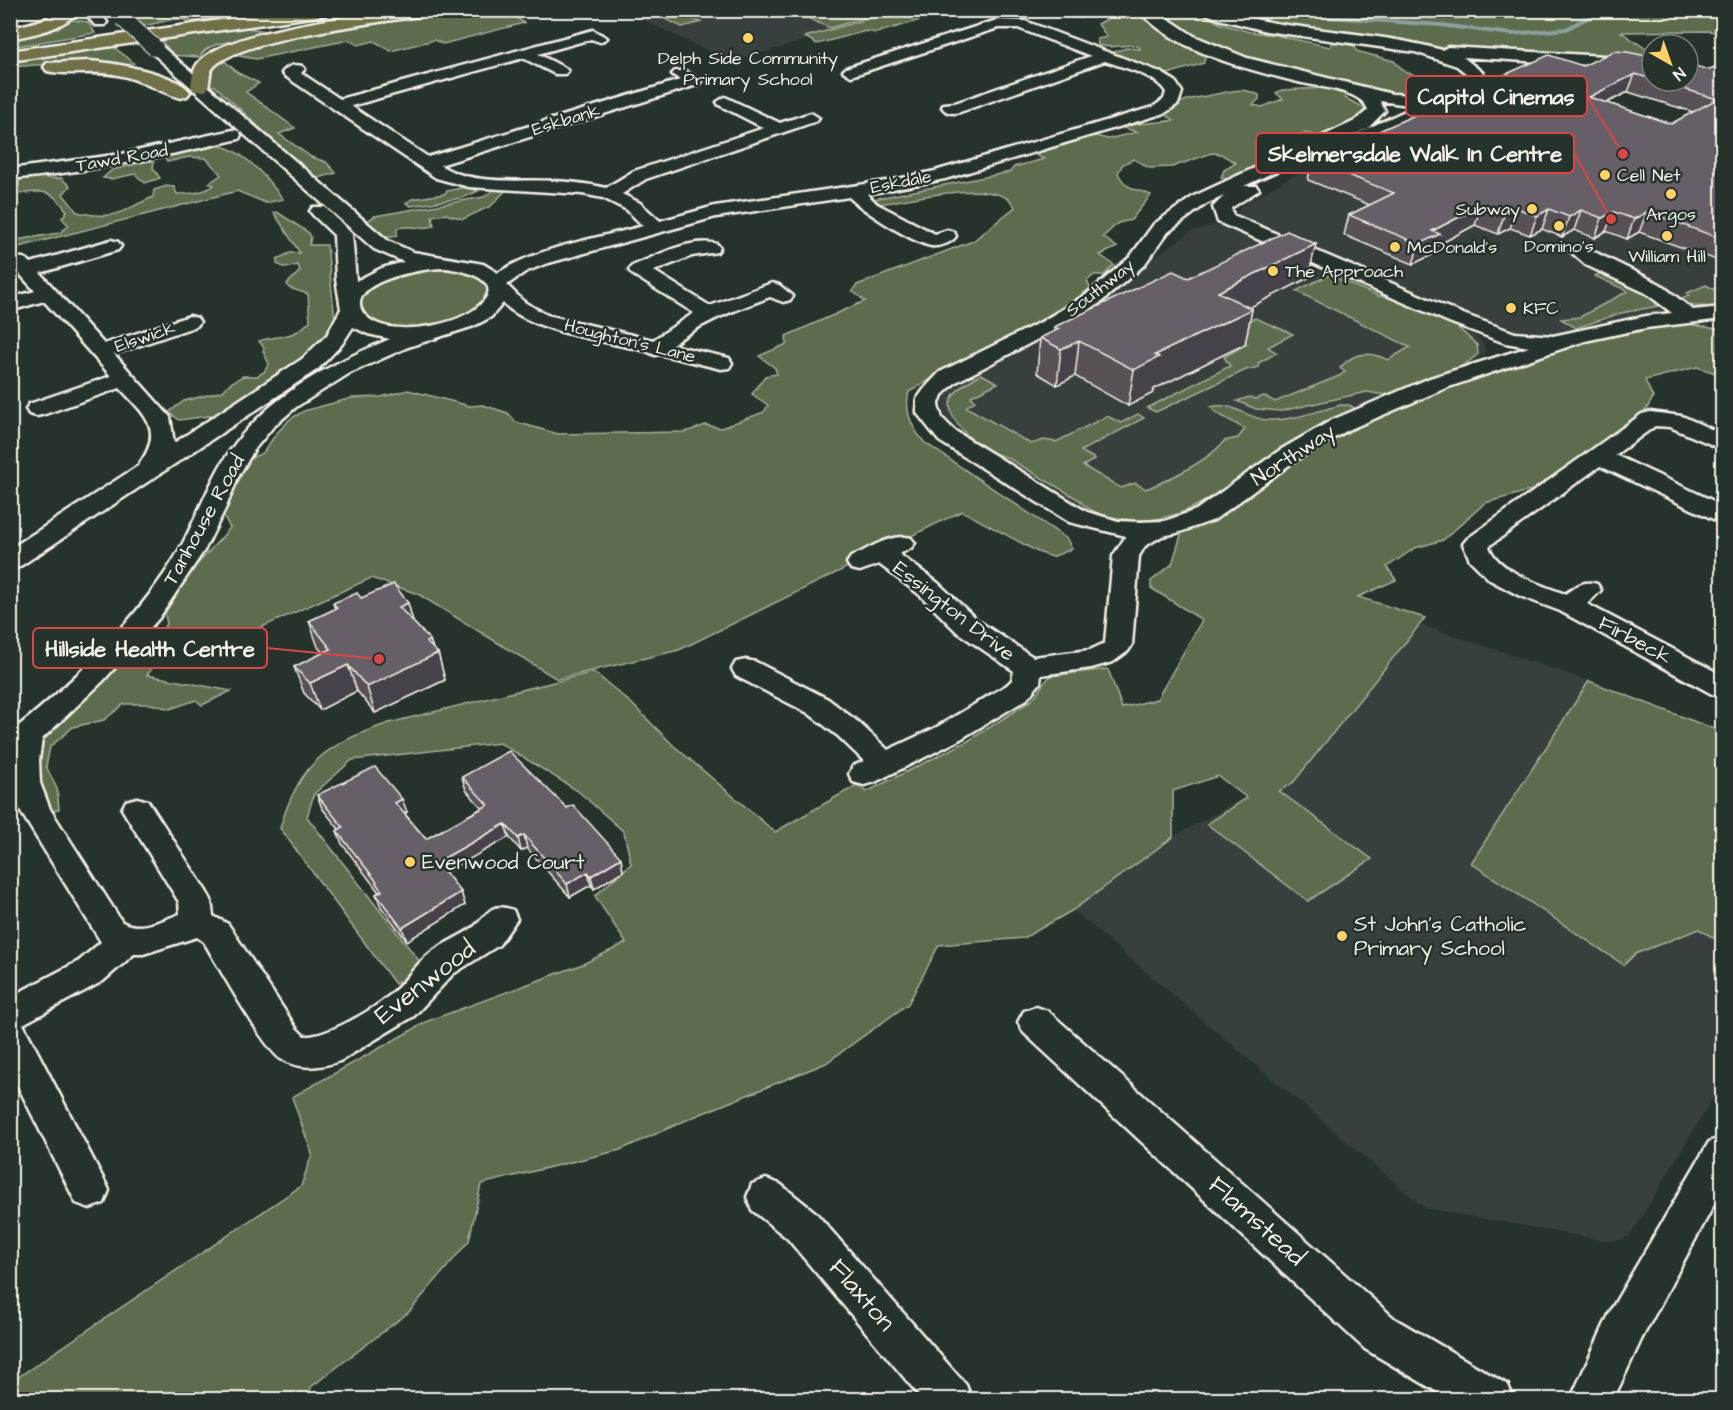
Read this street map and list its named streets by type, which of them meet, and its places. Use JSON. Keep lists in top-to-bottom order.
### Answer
{
  "streets": {
    "street": [
      "Eskbank",
      "Tawd Road",
      "Eskdale",
      "Southway",
      "Elswick",
      "Houghton's Lane",
      "Northway",
      "Tanhouse Road",
      "Essington Drive",
      "Firbeck",
      "Evenwood",
      "Flamstead",
      "Flaxton"
    ]
  },
  "crossings": [
    ["Eskdale", "Houghton's Lane"],
    ["Eskdale", "Tanhouse Road"],
    ["Southway", "Northway"],
    ["Houghton's Lane", "Tanhouse Road"]
  ],
  "places": [
    "Delph Side Community Primary School",
    "Capitol Cinemas",
    "Cell Net",
    "Argos",
    "Subway",
    "Skelmersdale Walk In Centre",
    "Domino's",
    "William Hill",
    "McDonald's",
    "The Approach",
    "KFC",
    "Hillside Health Centre",
    "Evenwood Court",
    "St John's Catholic Primary School"
  ],
  "north": "bottom right"
}
